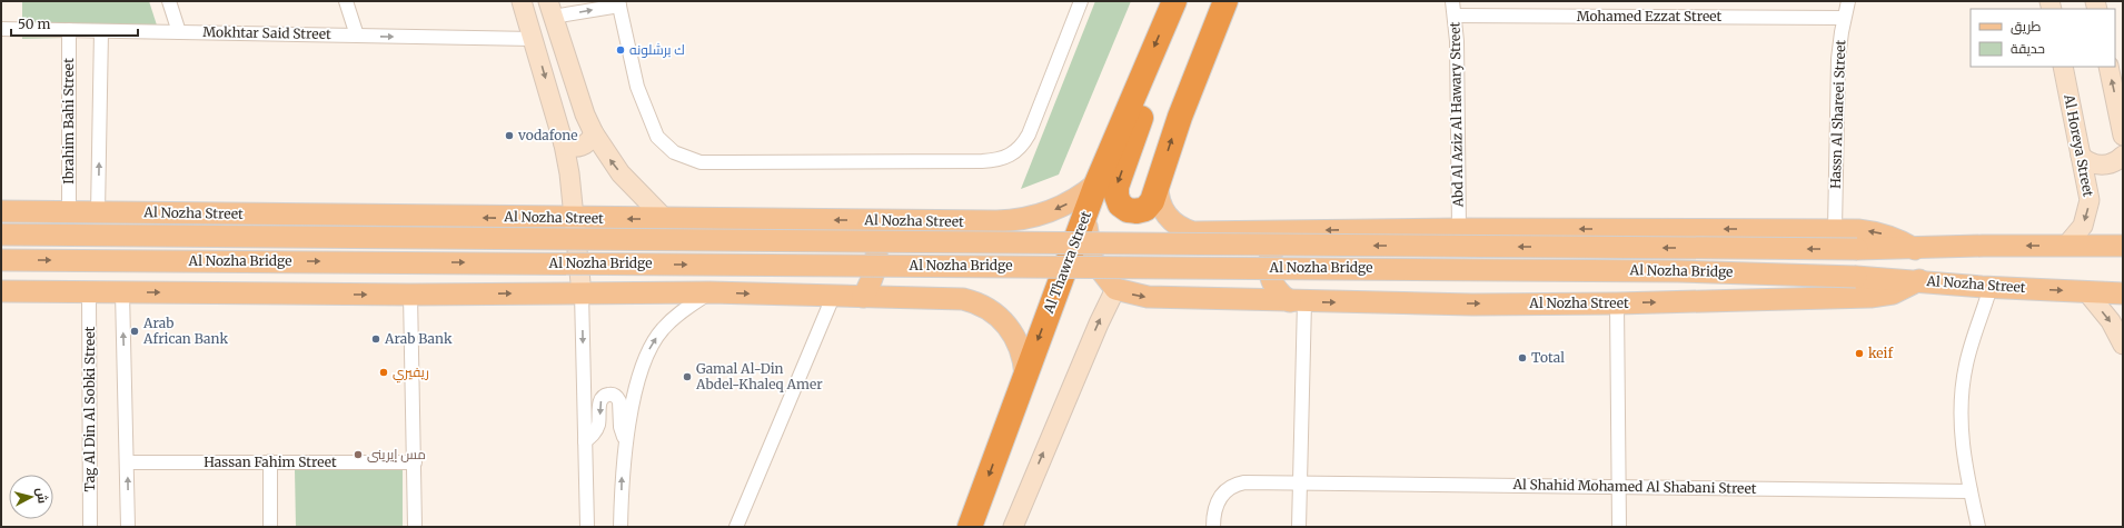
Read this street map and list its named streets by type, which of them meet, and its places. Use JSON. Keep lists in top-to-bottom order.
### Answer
{
  "streets": {
    "highway": ["Al Thawra Street"],
    "main road": ["Al Nozha Street", "Al Nozha Bridge"],
    "street": [
      "Mohamed Ezzat Street",
      "Mokhtar Said Street",
      "Abd Al Aziz Al Hawary Street",
      "Hassn Al Shareei Street",
      "Ibrahim Bahi Street",
      "Al Horeya Street",
      "Tag Al Din Al Sobki Street",
      "Hassan Fahim Street",
      "Al Shahid Mohamed Al Shabani Street"
    ]
  },
  "crossings": [
    ["Mohamed Ezzat Street", "Abd Al Aziz Al Hawary Street"],
    ["Mohamed Ezzat Street", "Hassn Al Shareei Street"],
    ["Mokhtar Said Street", "Ibrahim Bahi Street"],
    ["Ibrahim Bahi Street", "Al Nozha Street"],
    ["Al Nozha Street", "Al Nozha Bridge"],
    ["Al Nozha Street", "Al Thawra Street"]
  ],
  "one_way": ["Al Horeya Street", "Al Thawra Street"],
  "places": [
    "ك برشلونه",
    "vodafone",
    "Arab African Bank",
    "Arab Bank",
    "keif",
    "Total",
    "ريفيري",
    "Gamal Al-Din Abdel-Khaleq Amer",
    "مس إيرينى"
  ],
  "legend": ["طريق", "حديقة"],
  "scale_bar": "50 m",
  "north": "right"
}
